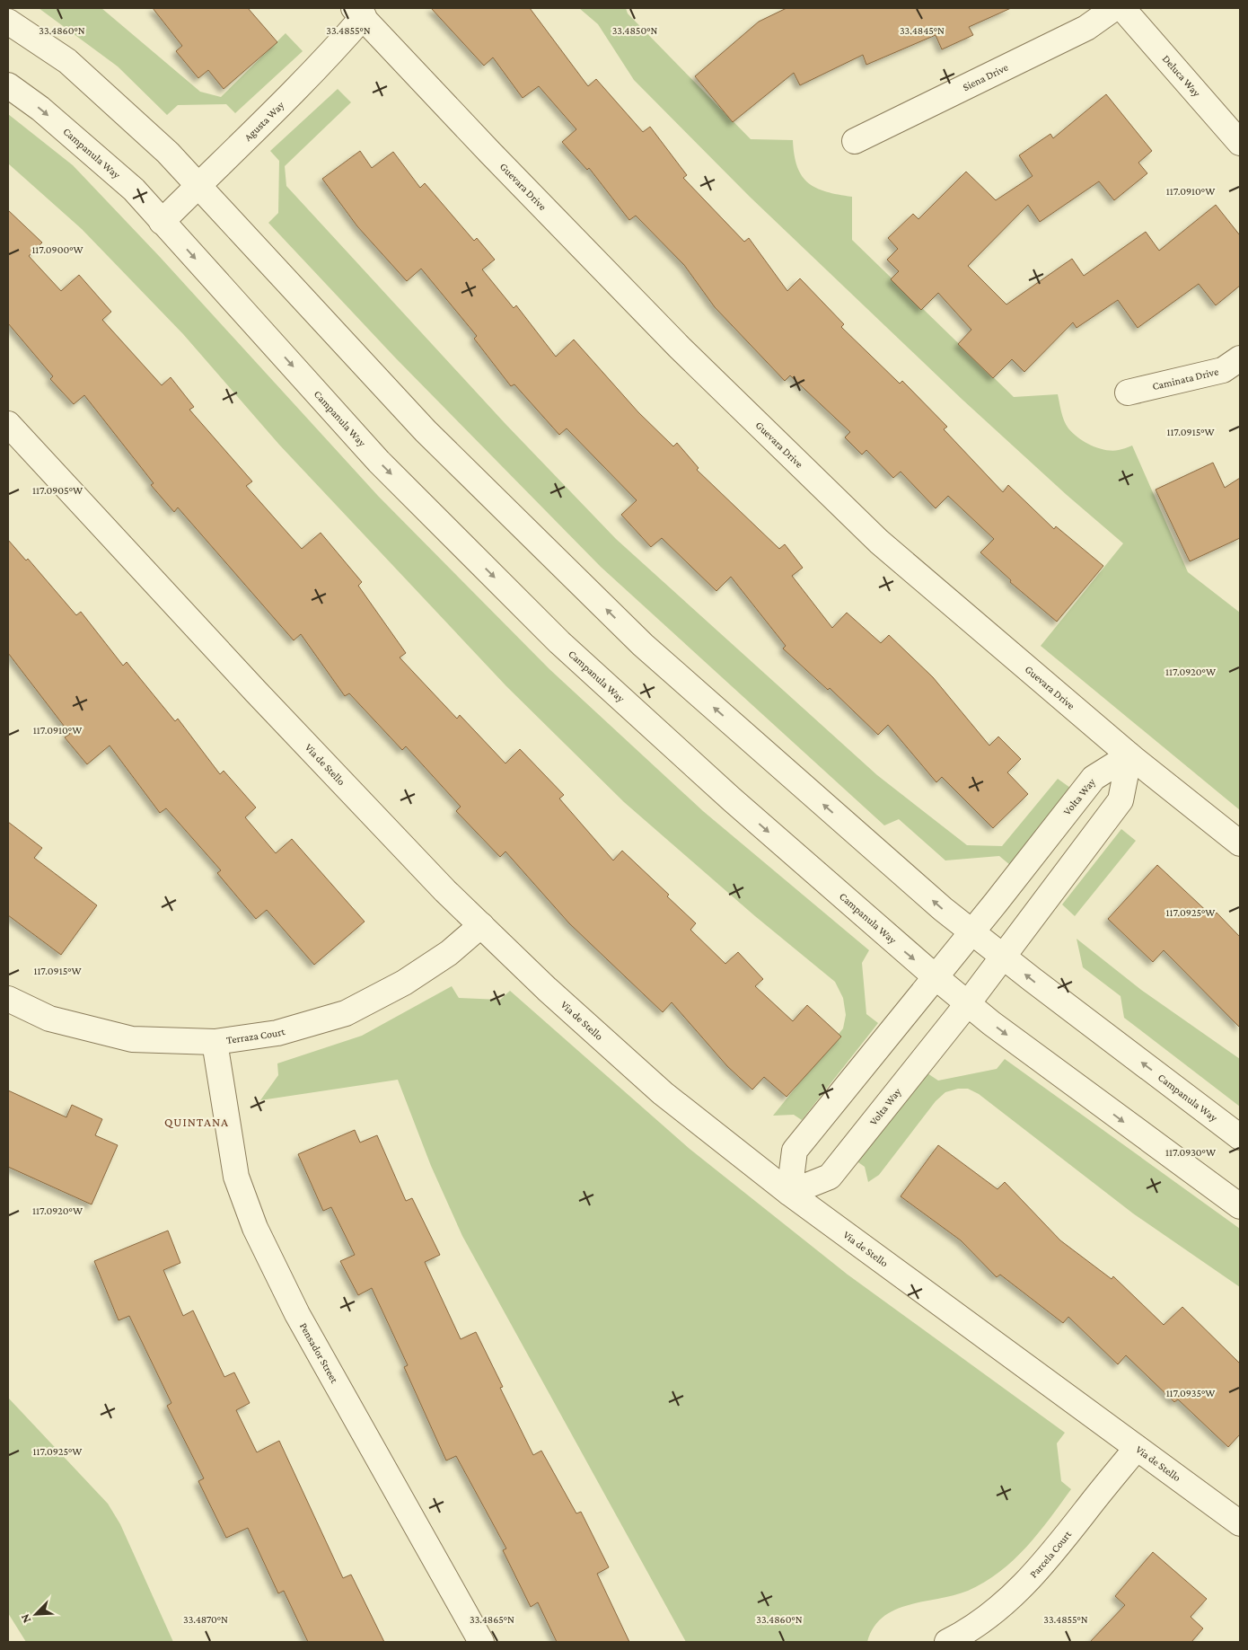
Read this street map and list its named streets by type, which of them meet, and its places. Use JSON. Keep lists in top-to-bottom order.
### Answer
{
  "streets": {
    "street": [
      "Deluca Way",
      "Siena Drive",
      "Agusta Way",
      "Campanula Way",
      "Guevara Drive",
      "Caminata Drive",
      "Via de Stello",
      "Volta Way",
      "Terraza Court",
      "Pensador Street",
      "Parcela Court"
    ]
  },
  "crossings": [
    ["Agusta Way", "Campanula Way"],
    ["Agusta Way", "Guevara Drive"],
    ["Campanula Way", "Volta Way"],
    ["Guevara Drive", "Volta Way"],
    ["Via de Stello", "Volta Way"],
    ["Via de Stello", "Terraza Court"],
    ["Via de Stello", "Parcela Court"],
    ["Terraza Court", "Pensador Street"]
  ],
  "districts": ["QUINTANA"],
  "north": "bottom left",
  "coordinates": [
    "33.4860°N",
    "33.4855°N",
    "33.4850°N",
    "33.4845°N",
    "117.0910°W",
    "117.0900°W",
    "117.0915°W",
    "117.0905°W",
    "117.0920°W",
    "117.0925°W",
    "117.0930°W",
    "117.0935°W",
    "33.4870°N",
    "33.4865°N"
  ]
}
